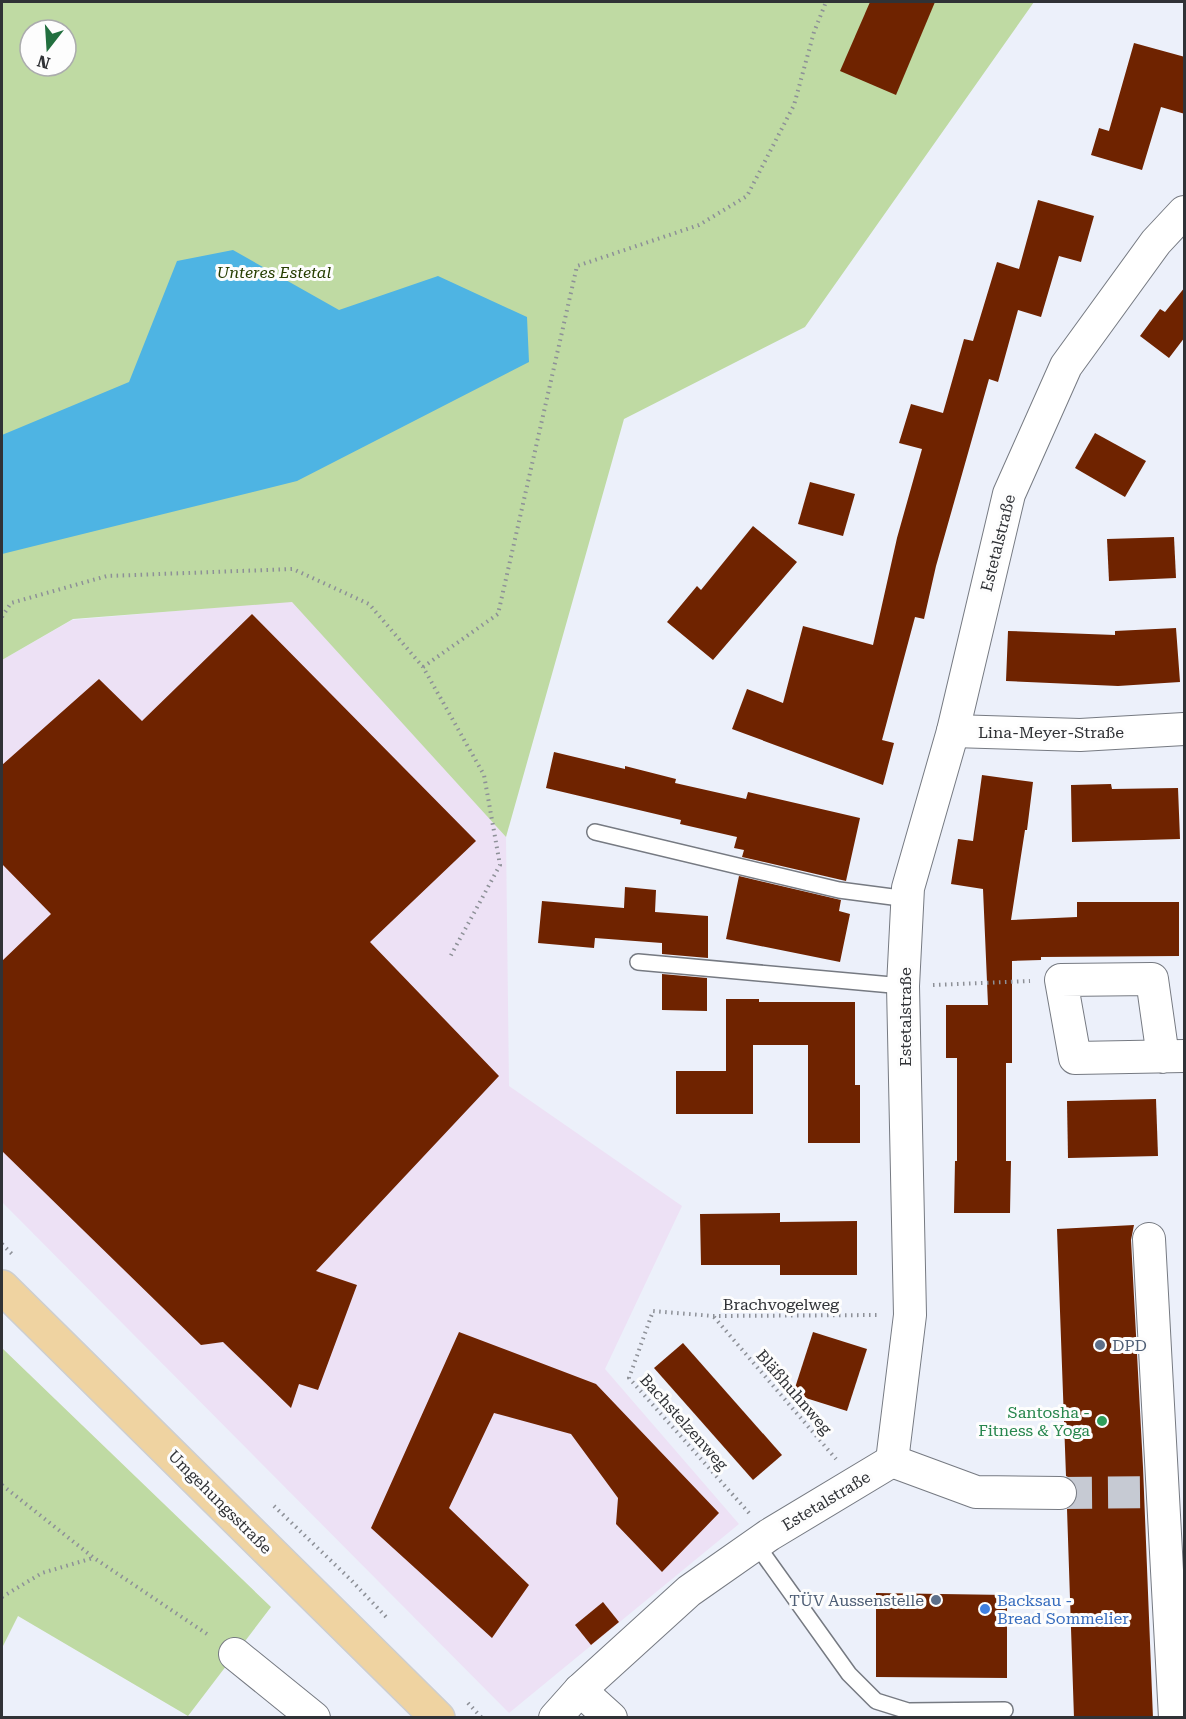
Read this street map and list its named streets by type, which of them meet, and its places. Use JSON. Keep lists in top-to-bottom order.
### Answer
{
  "streets": {
    "main road": ["Umgehungsstraße"],
    "street": ["Estetalstraße", "Lina-Meyer-Straße"],
    "path": ["Brachvogelweg", "Bläßhuhnweg", "Bachstelzenweg"]
  },
  "crossings": [
    ["Estetalstraße", "Lina-Meyer-Straße"],
    ["Estetalstraße", "Brachvogelweg"],
    ["Estetalstraße", "Bläßhuhnweg"],
    ["Estetalstraße", "Bachstelzenweg"],
    ["Brachvogelweg", "Bläßhuhnweg"],
    ["Brachvogelweg", "Bachstelzenweg"]
  ],
  "parks": ["Unteres Estetal"],
  "places": [
    "DPD",
    "Santosha - Fitness & Yoga",
    "TÜV Aussenstelle",
    "Backsau - Bread Sommelier"
  ],
  "north": "bottom"
}
